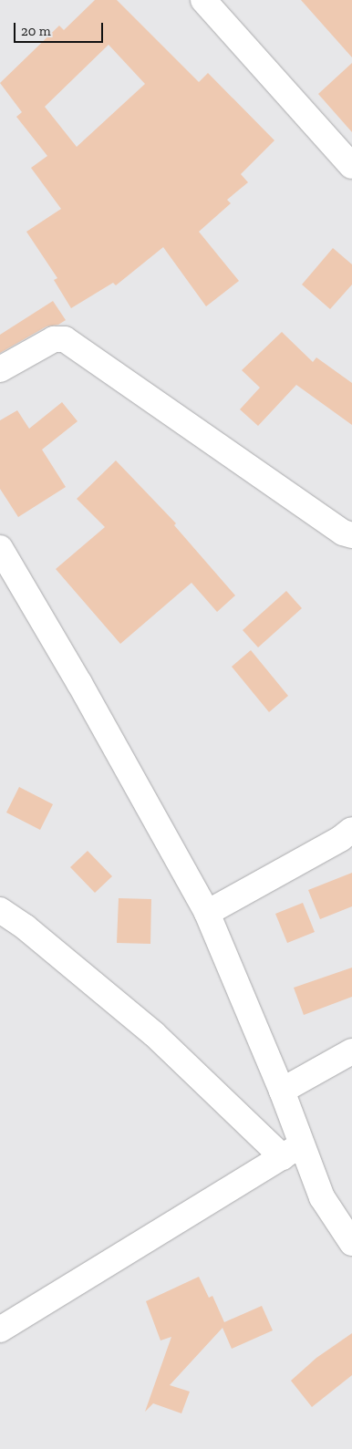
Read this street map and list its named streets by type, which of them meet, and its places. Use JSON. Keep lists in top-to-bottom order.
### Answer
{
  "scale_bar": "20 m"
}
